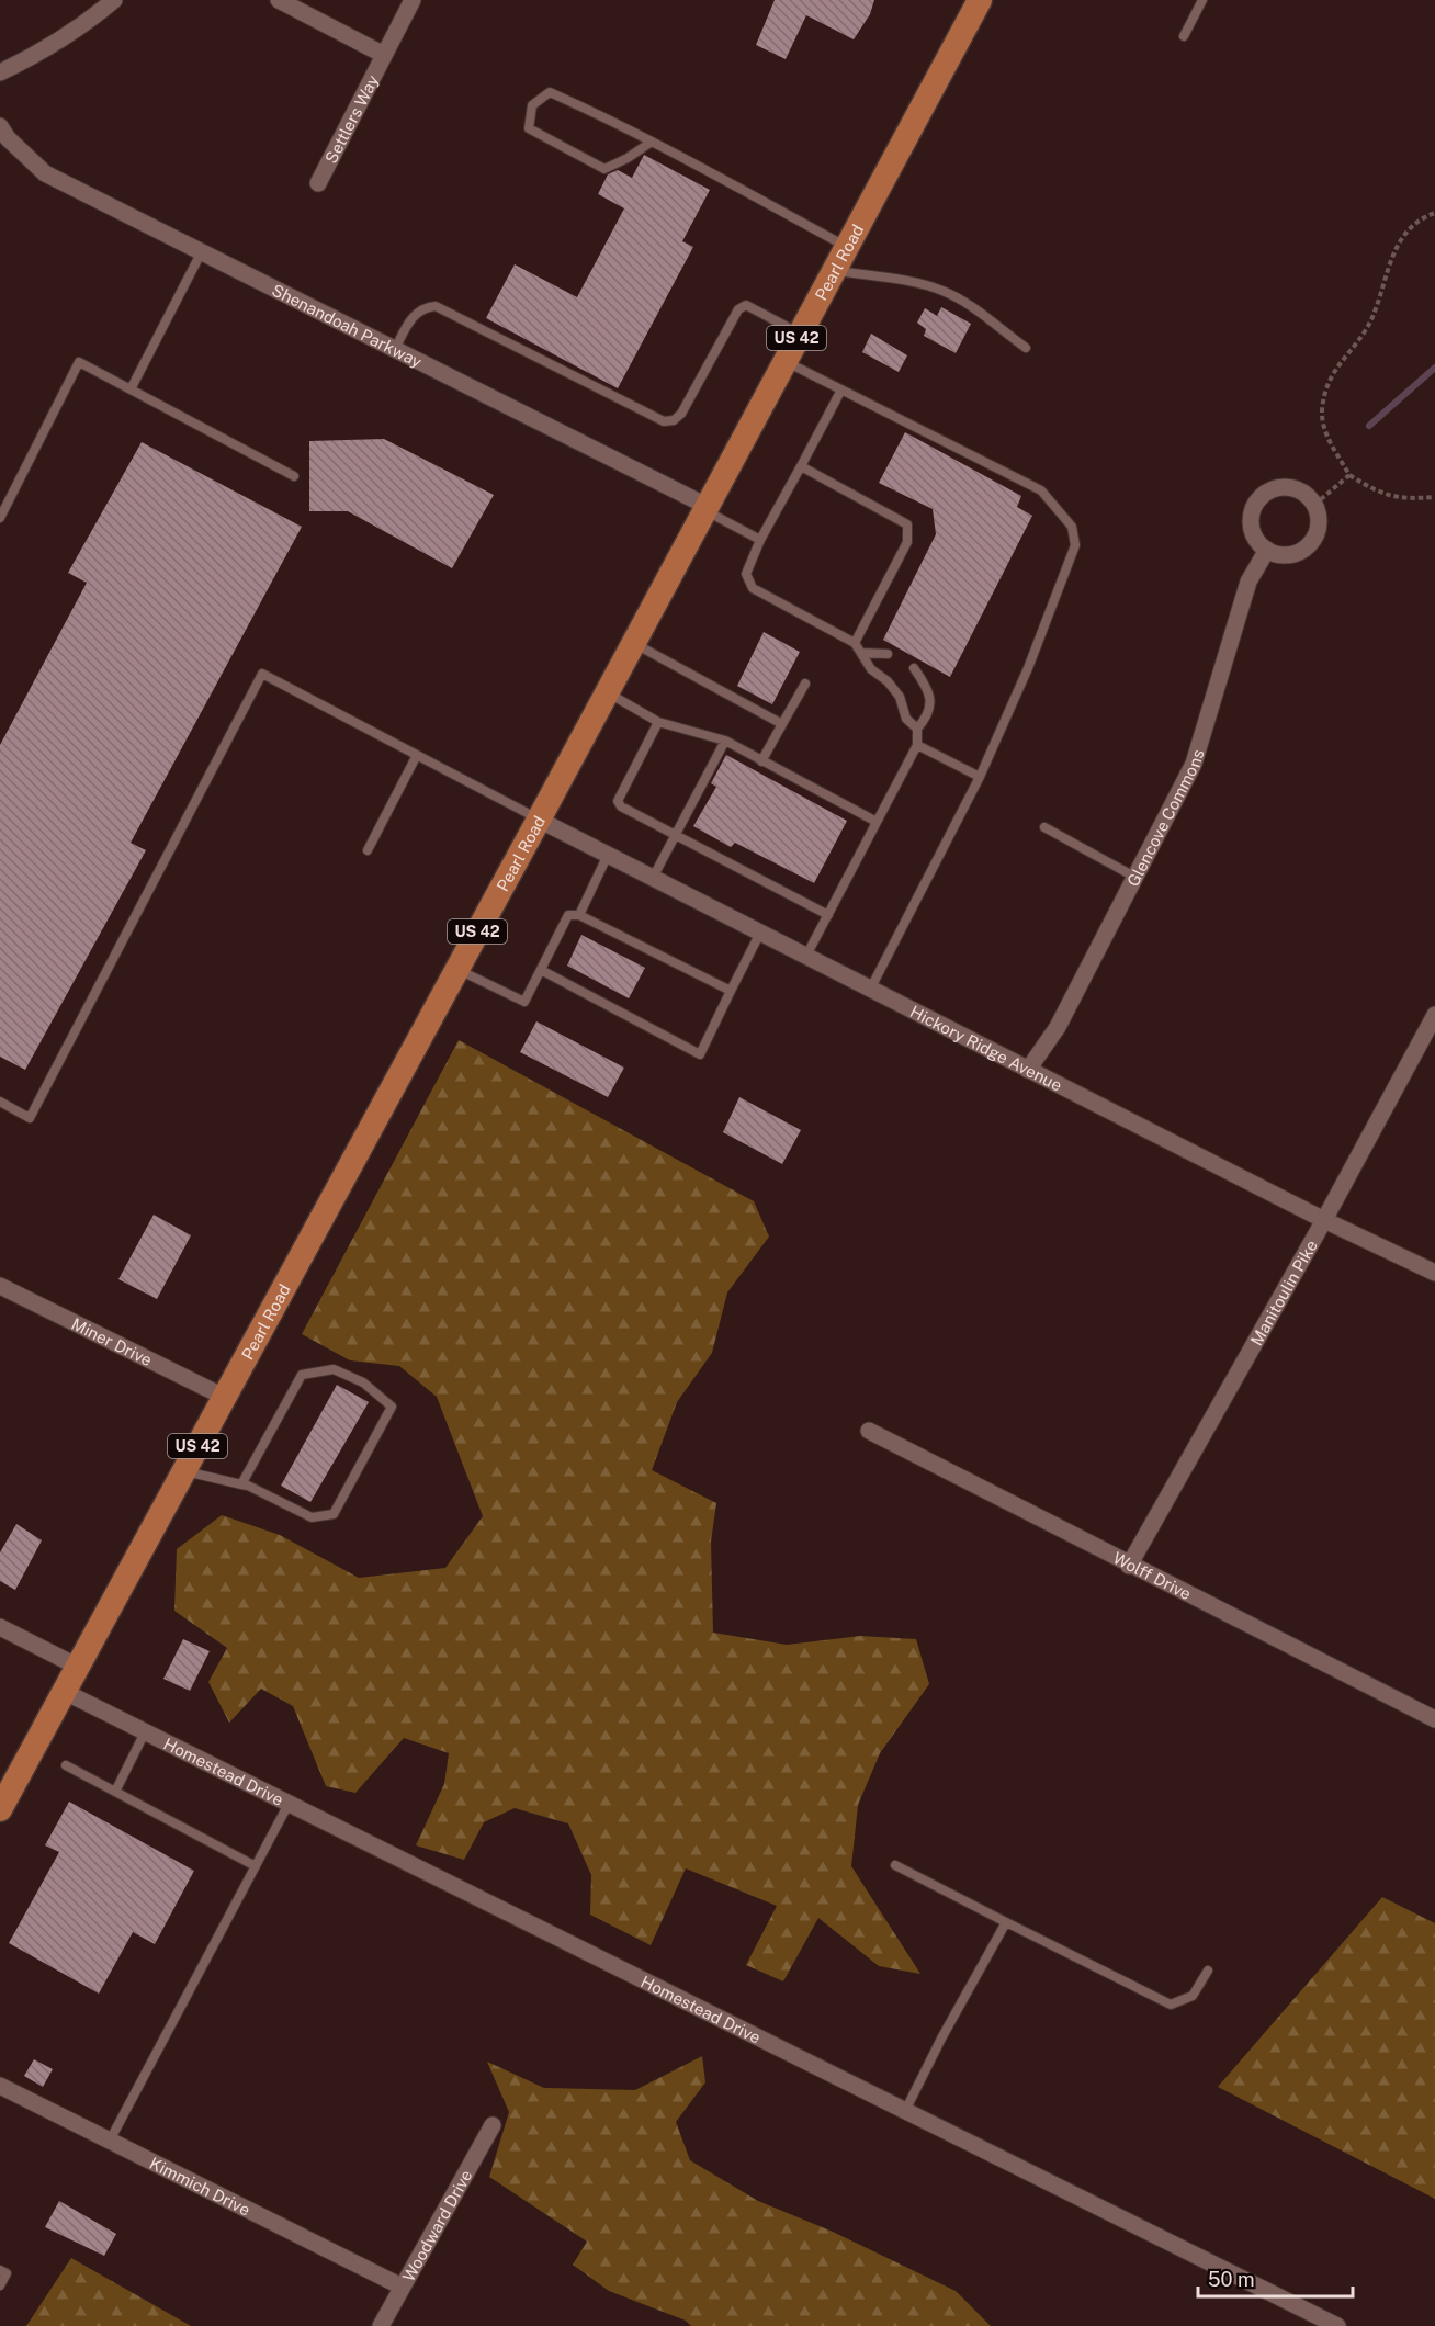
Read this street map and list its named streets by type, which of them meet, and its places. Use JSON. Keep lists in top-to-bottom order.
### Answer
{
  "streets": {
    "main road": ["Pearl Road", "US 42"],
    "street": [
      "Settlers Way",
      "Shenandoah Parkway",
      "Glencove Commons",
      "Hickory Ridge Avenue",
      "Manitoulin Pike",
      "Miner Drive",
      "Wolff Drive",
      "Homestead Drive",
      "Kimmich Drive",
      "Woodward Drive"
    ]
  },
  "crossings": [
    ["Pearl Road", "Shenandoah Parkway"],
    ["Pearl Road", "Hickory Ridge Avenue"],
    ["Pearl Road", "Miner Drive"],
    ["Pearl Road", "Homestead Drive"],
    ["Glencove Commons", "Hickory Ridge Avenue"],
    ["Hickory Ridge Avenue", "Manitoulin Pike"],
    ["Manitoulin Pike", "Wolff Drive"],
    ["Kimmich Drive", "Woodward Drive"]
  ],
  "scale_bar": "50 m"
}
